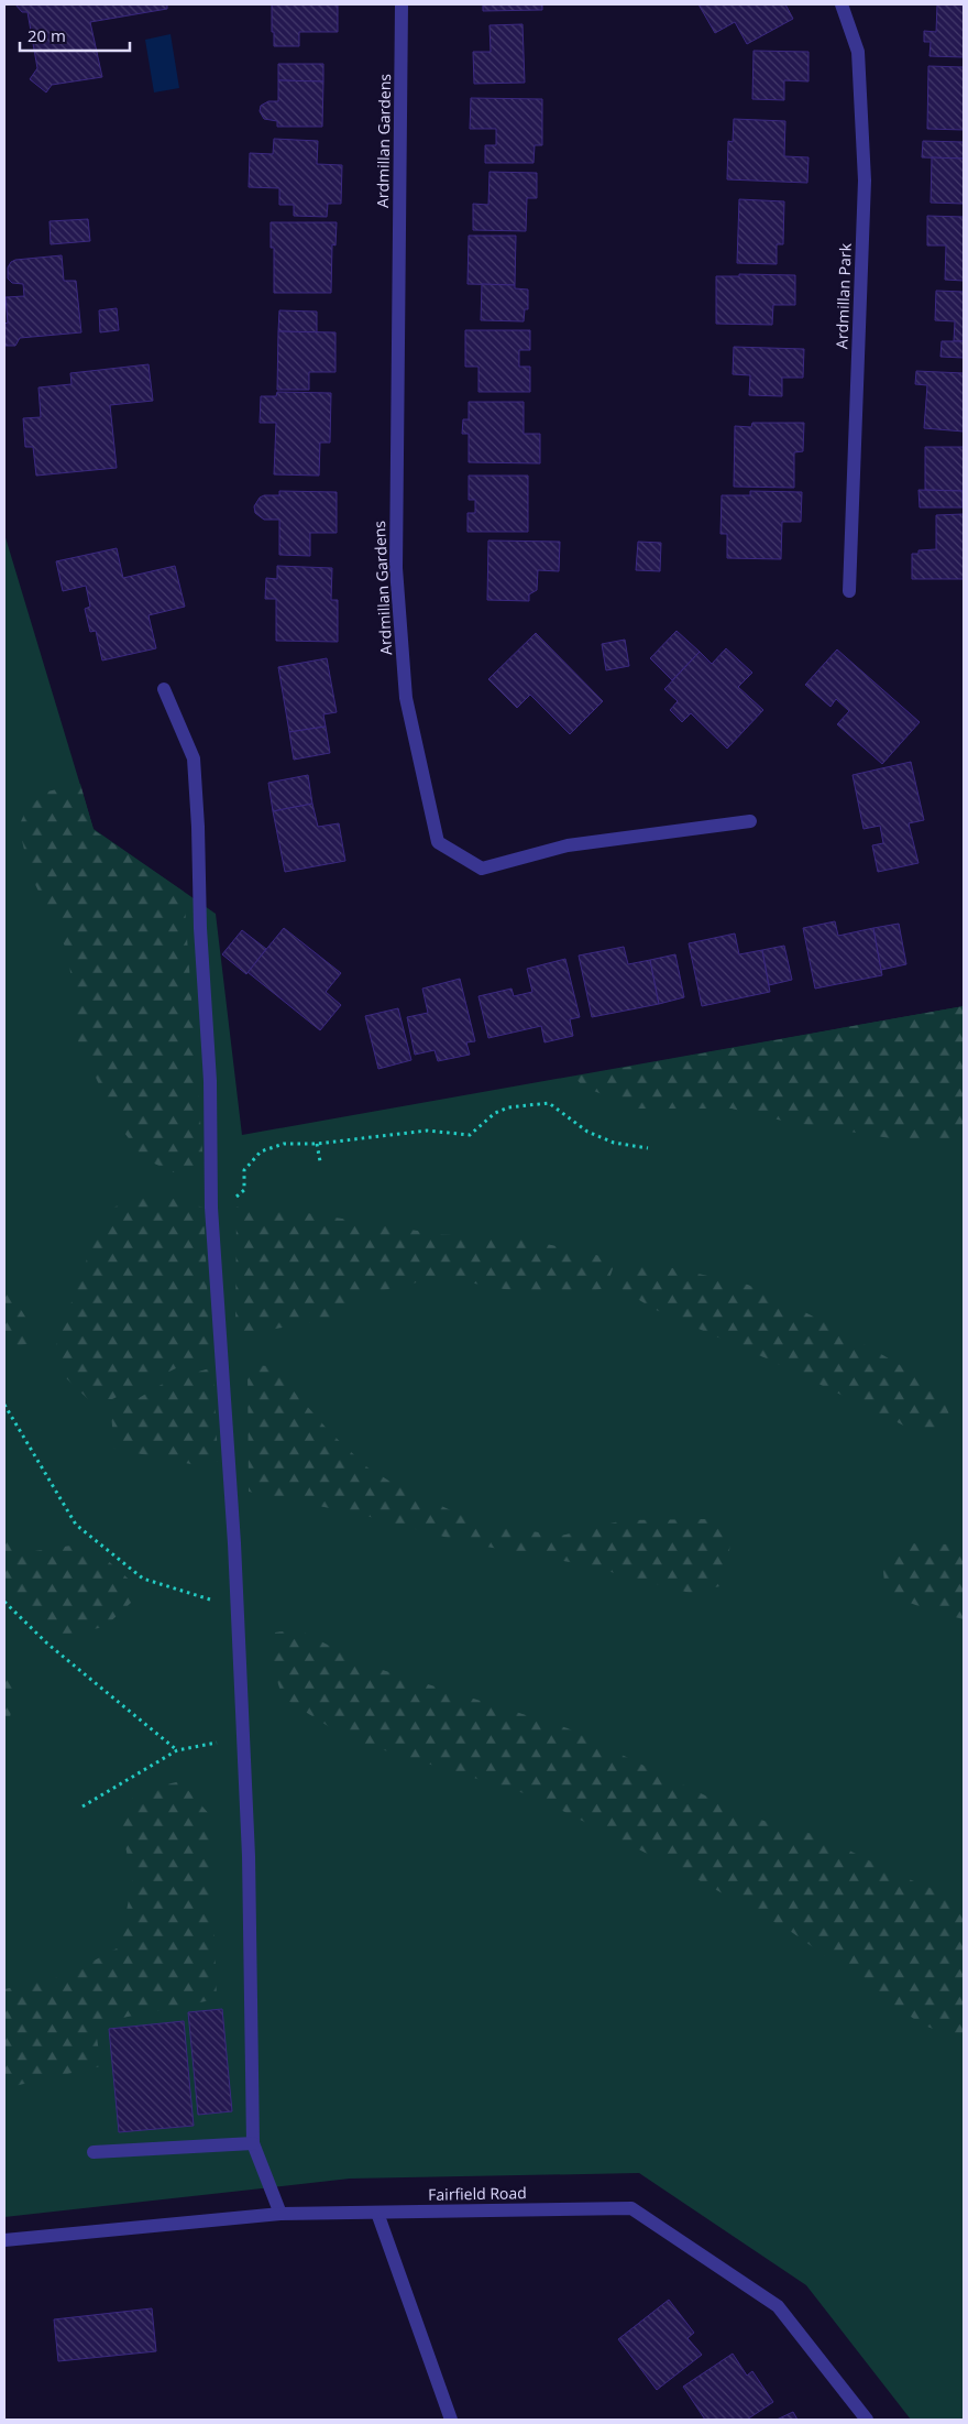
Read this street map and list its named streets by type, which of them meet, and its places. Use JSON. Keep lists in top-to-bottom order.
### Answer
{
  "streets": {
    "street": ["Ardmillan Gardens", "Ardmillan Park", "Fairfield Road"]
  },
  "scale_bar": "20 m"
}
